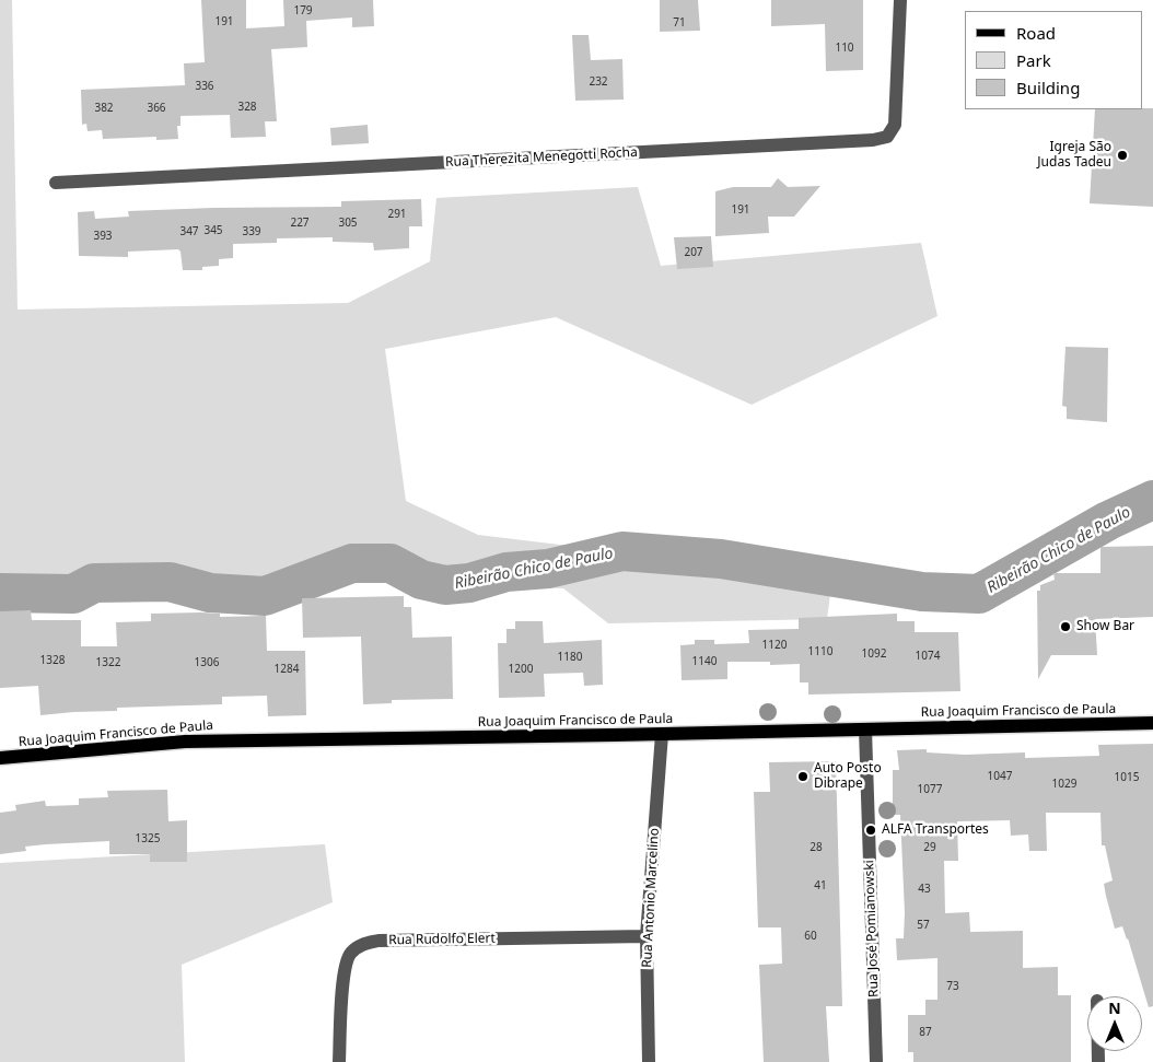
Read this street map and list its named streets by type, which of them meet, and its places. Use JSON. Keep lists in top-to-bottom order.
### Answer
{
  "streets": {
    "main road": ["Rua Joaquim Francisco de Paula"],
    "street": [
      "Rua Therezita Menegotti Rocha",
      "Rua Antonio Marcelino",
      "Rua José Pomianowski",
      "Rua Rudolfo Elert"
    ]
  },
  "crossings": [
    ["Rua Joaquim Francisco de Paula", "Rua Antonio Marcelino"],
    ["Rua Joaquim Francisco de Paula", "Rua José Pomianowski"],
    ["Rua Antonio Marcelino", "Rua Rudolfo Elert"]
  ],
  "water": ["Ribeirão Chico de Paulo"],
  "places": [
    "Igreja São Judas Tadeu",
    "Show Bar",
    "Auto Posto Dibrape",
    "ALFA Transportes"
  ],
  "house_numbers": [
    "179",
    "191",
    "71",
    "110",
    "232",
    "336",
    "328",
    "382",
    "366",
    "191",
    "291",
    "227",
    "305",
    "345",
    "347",
    "339",
    "393",
    "207",
    "1120",
    "1110",
    "1092",
    "1074",
    "1180",
    "1328",
    "1140",
    "1322",
    "1306",
    "1284",
    "1200",
    "1047",
    "1015",
    "1029",
    "1077",
    "1325",
    "28",
    "29",
    "41",
    "43",
    "57",
    "60",
    "73",
    "87"
  ],
  "legend": ["Road", "Park", "Building"],
  "north": "top"
}
